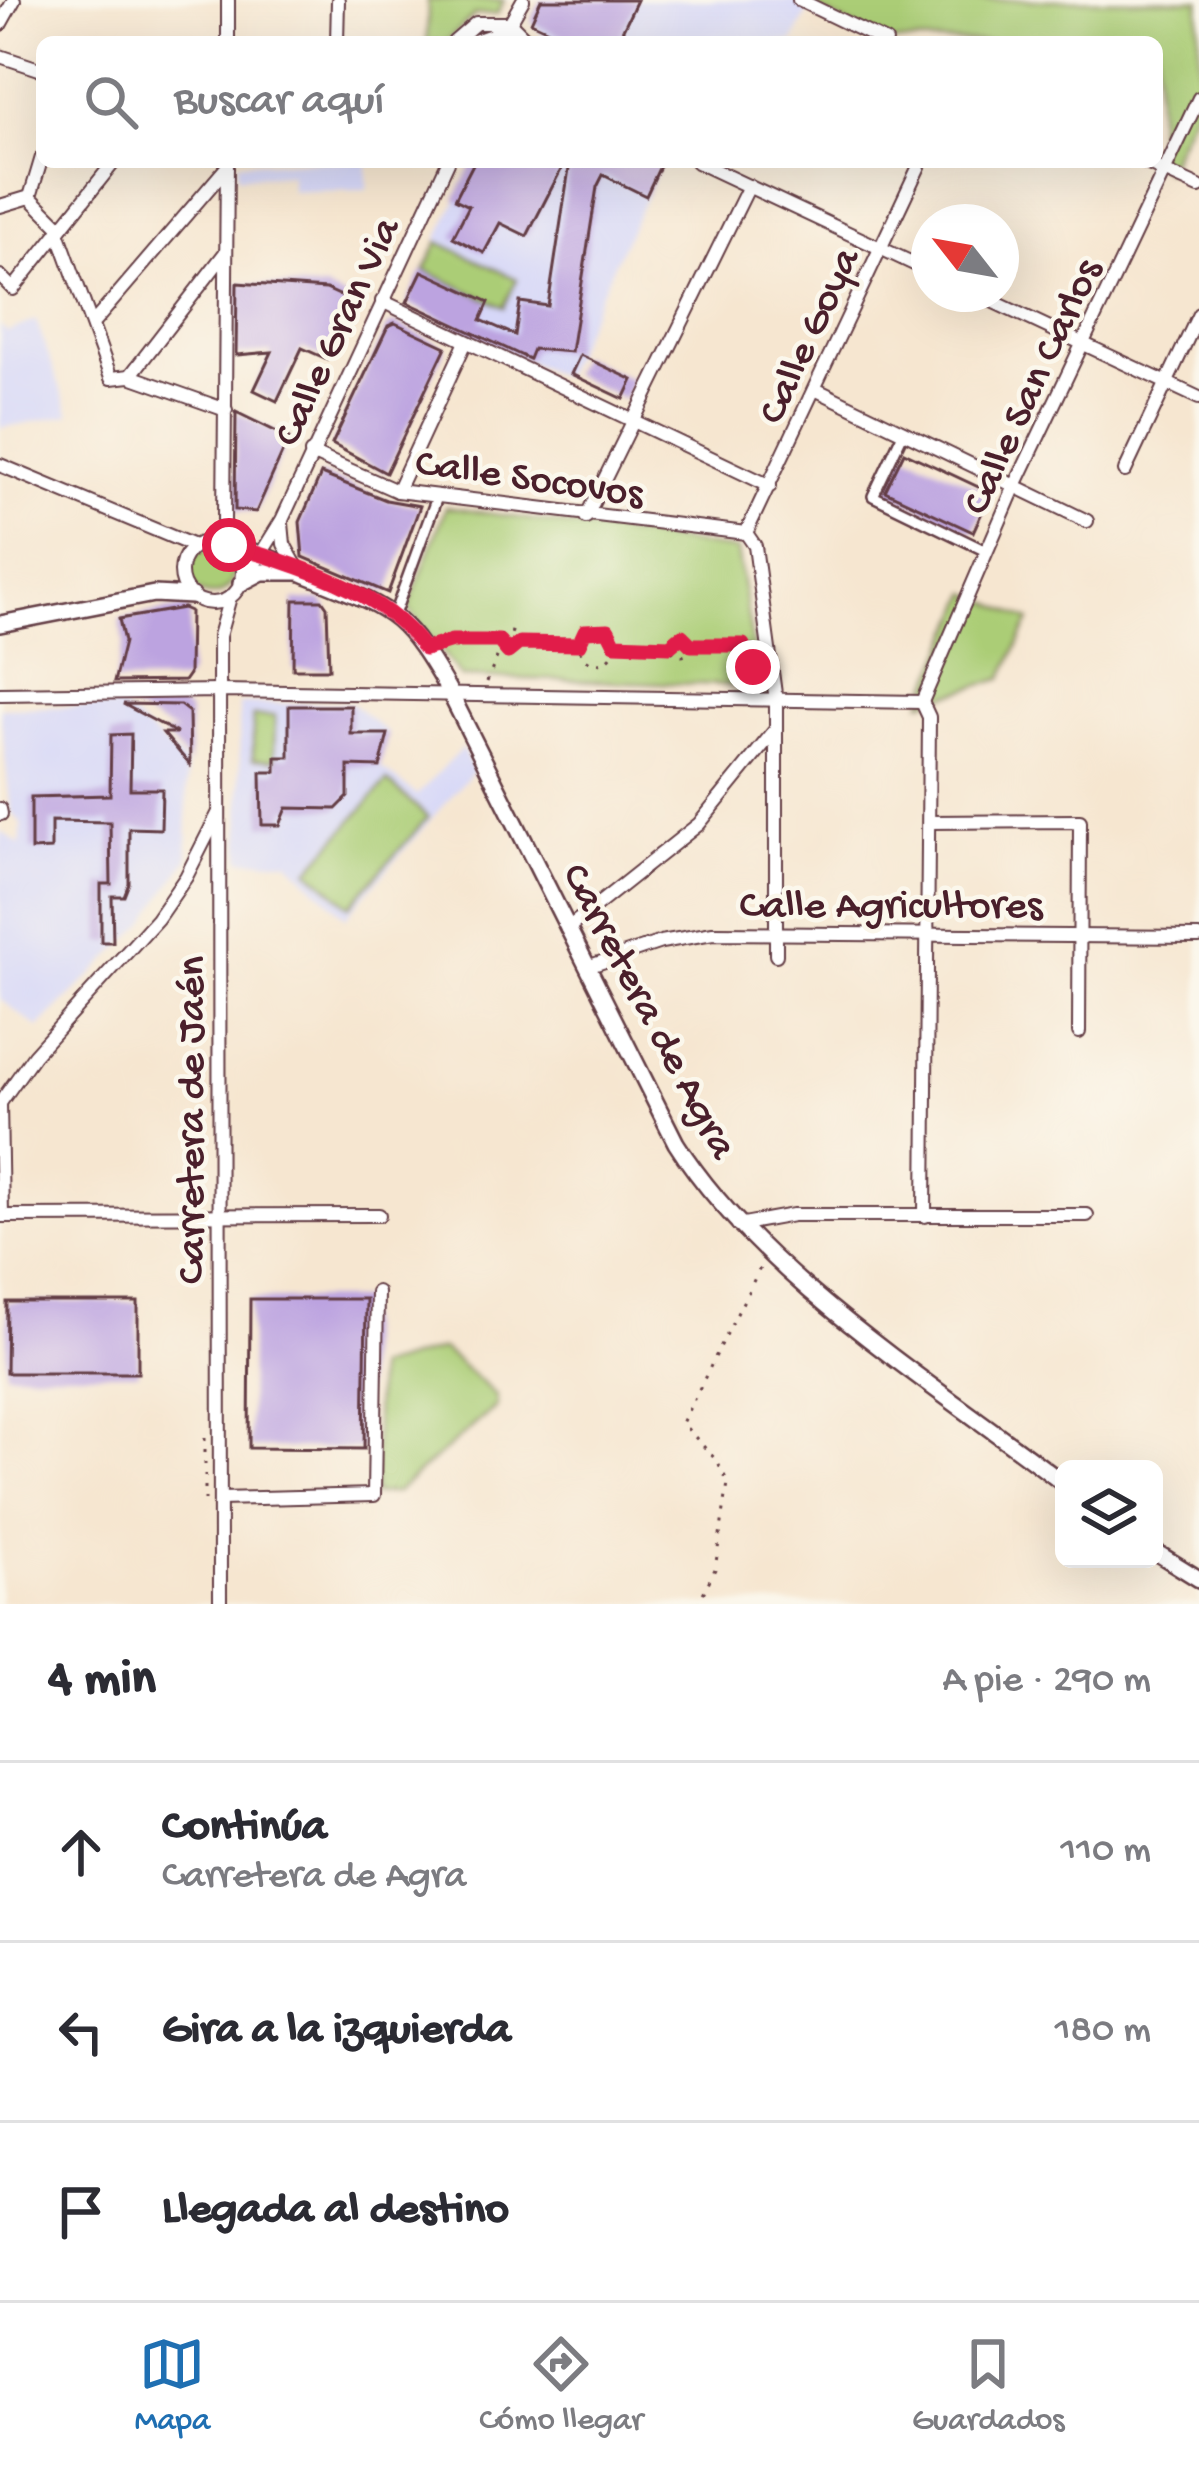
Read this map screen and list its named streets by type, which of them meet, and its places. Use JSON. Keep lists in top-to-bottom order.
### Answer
{
  "streets": {
    "street": [
      "Calle Gran Via",
      "Calle Goya",
      "Calle San Carlos",
      "Calle Socovos",
      "Calle Agricultores",
      "Carretera de Agra",
      "Carretera de Jaén"
    ]
  },
  "crossings": [
    ["Calle Gran Via", "Calle Socovos"],
    ["Calle Gran Via", "Carretera de Agra"],
    ["Calle Gran Via", "Carretera de Jaén"],
    ["Calle Goya", "Calle Socovos"],
    ["Calle Agricultores", "Carretera de Agra"],
    ["Carretera de Agra", "Carretera de Jaén"]
  ],
  "north": "top left",
  "page": {
    "search": "Buscar aquí",
    "heading": ["4 min", "A pie · 290 m"],
    "list": [
      ["Continúa", "Carretera de Agra", "110 m"],
      ["Gira a la izquierda", "180 m"],
      "Llegada al destino"
    ],
    "nav": ["Mapa", "Cómo llegar", "Guardados"]
  }
}
